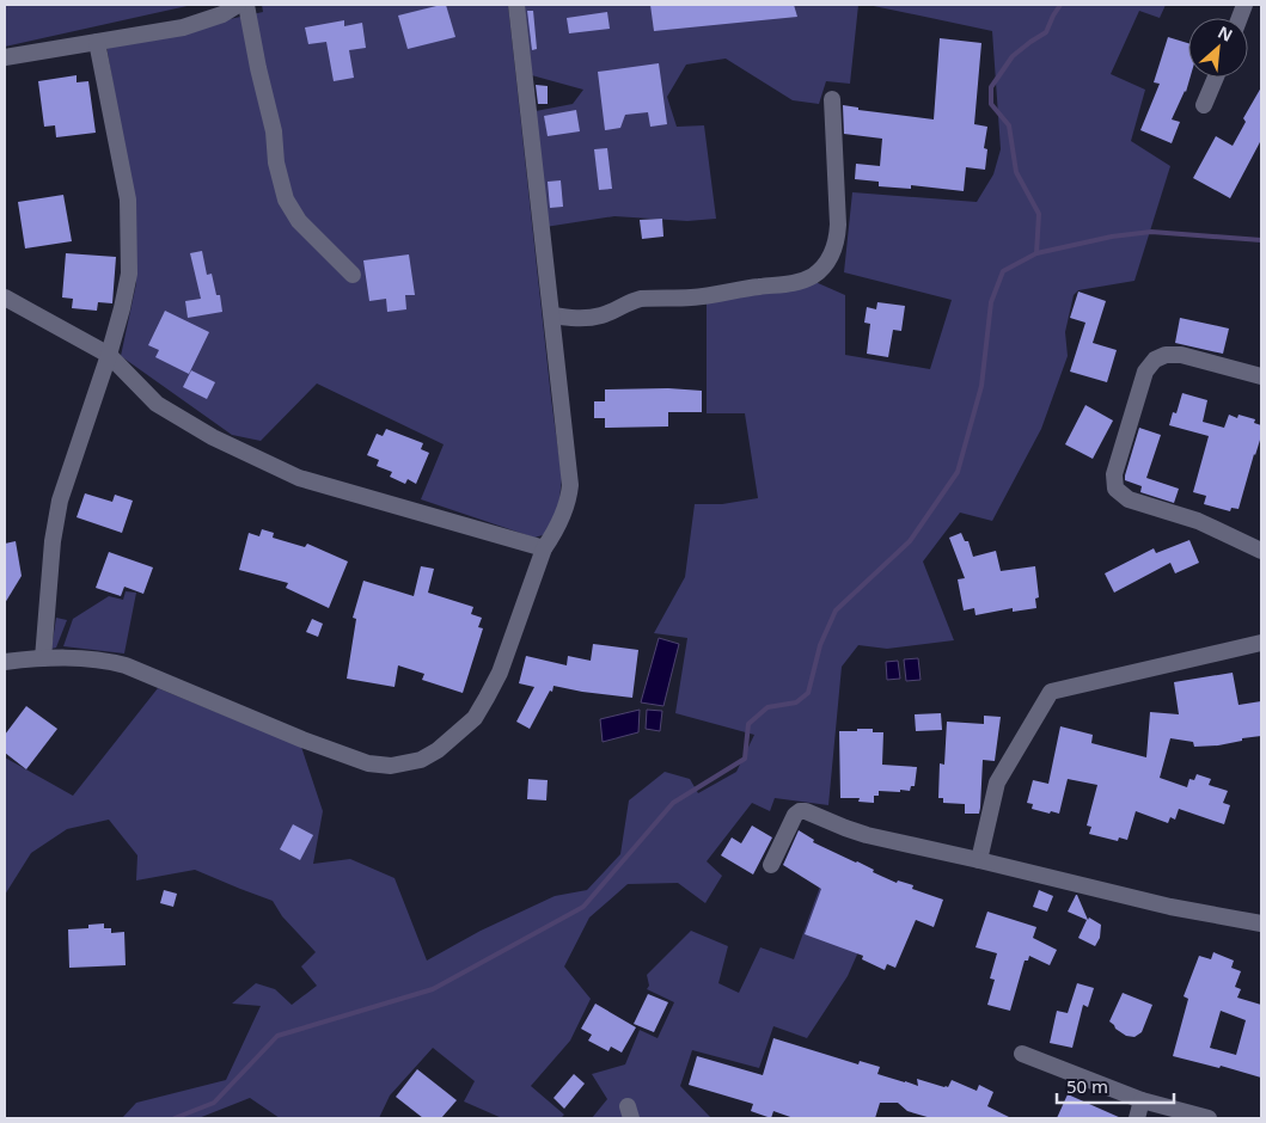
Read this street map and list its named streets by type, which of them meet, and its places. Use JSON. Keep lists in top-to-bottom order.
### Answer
{
  "scale_bar": "50 m",
  "north": "top right"
}
